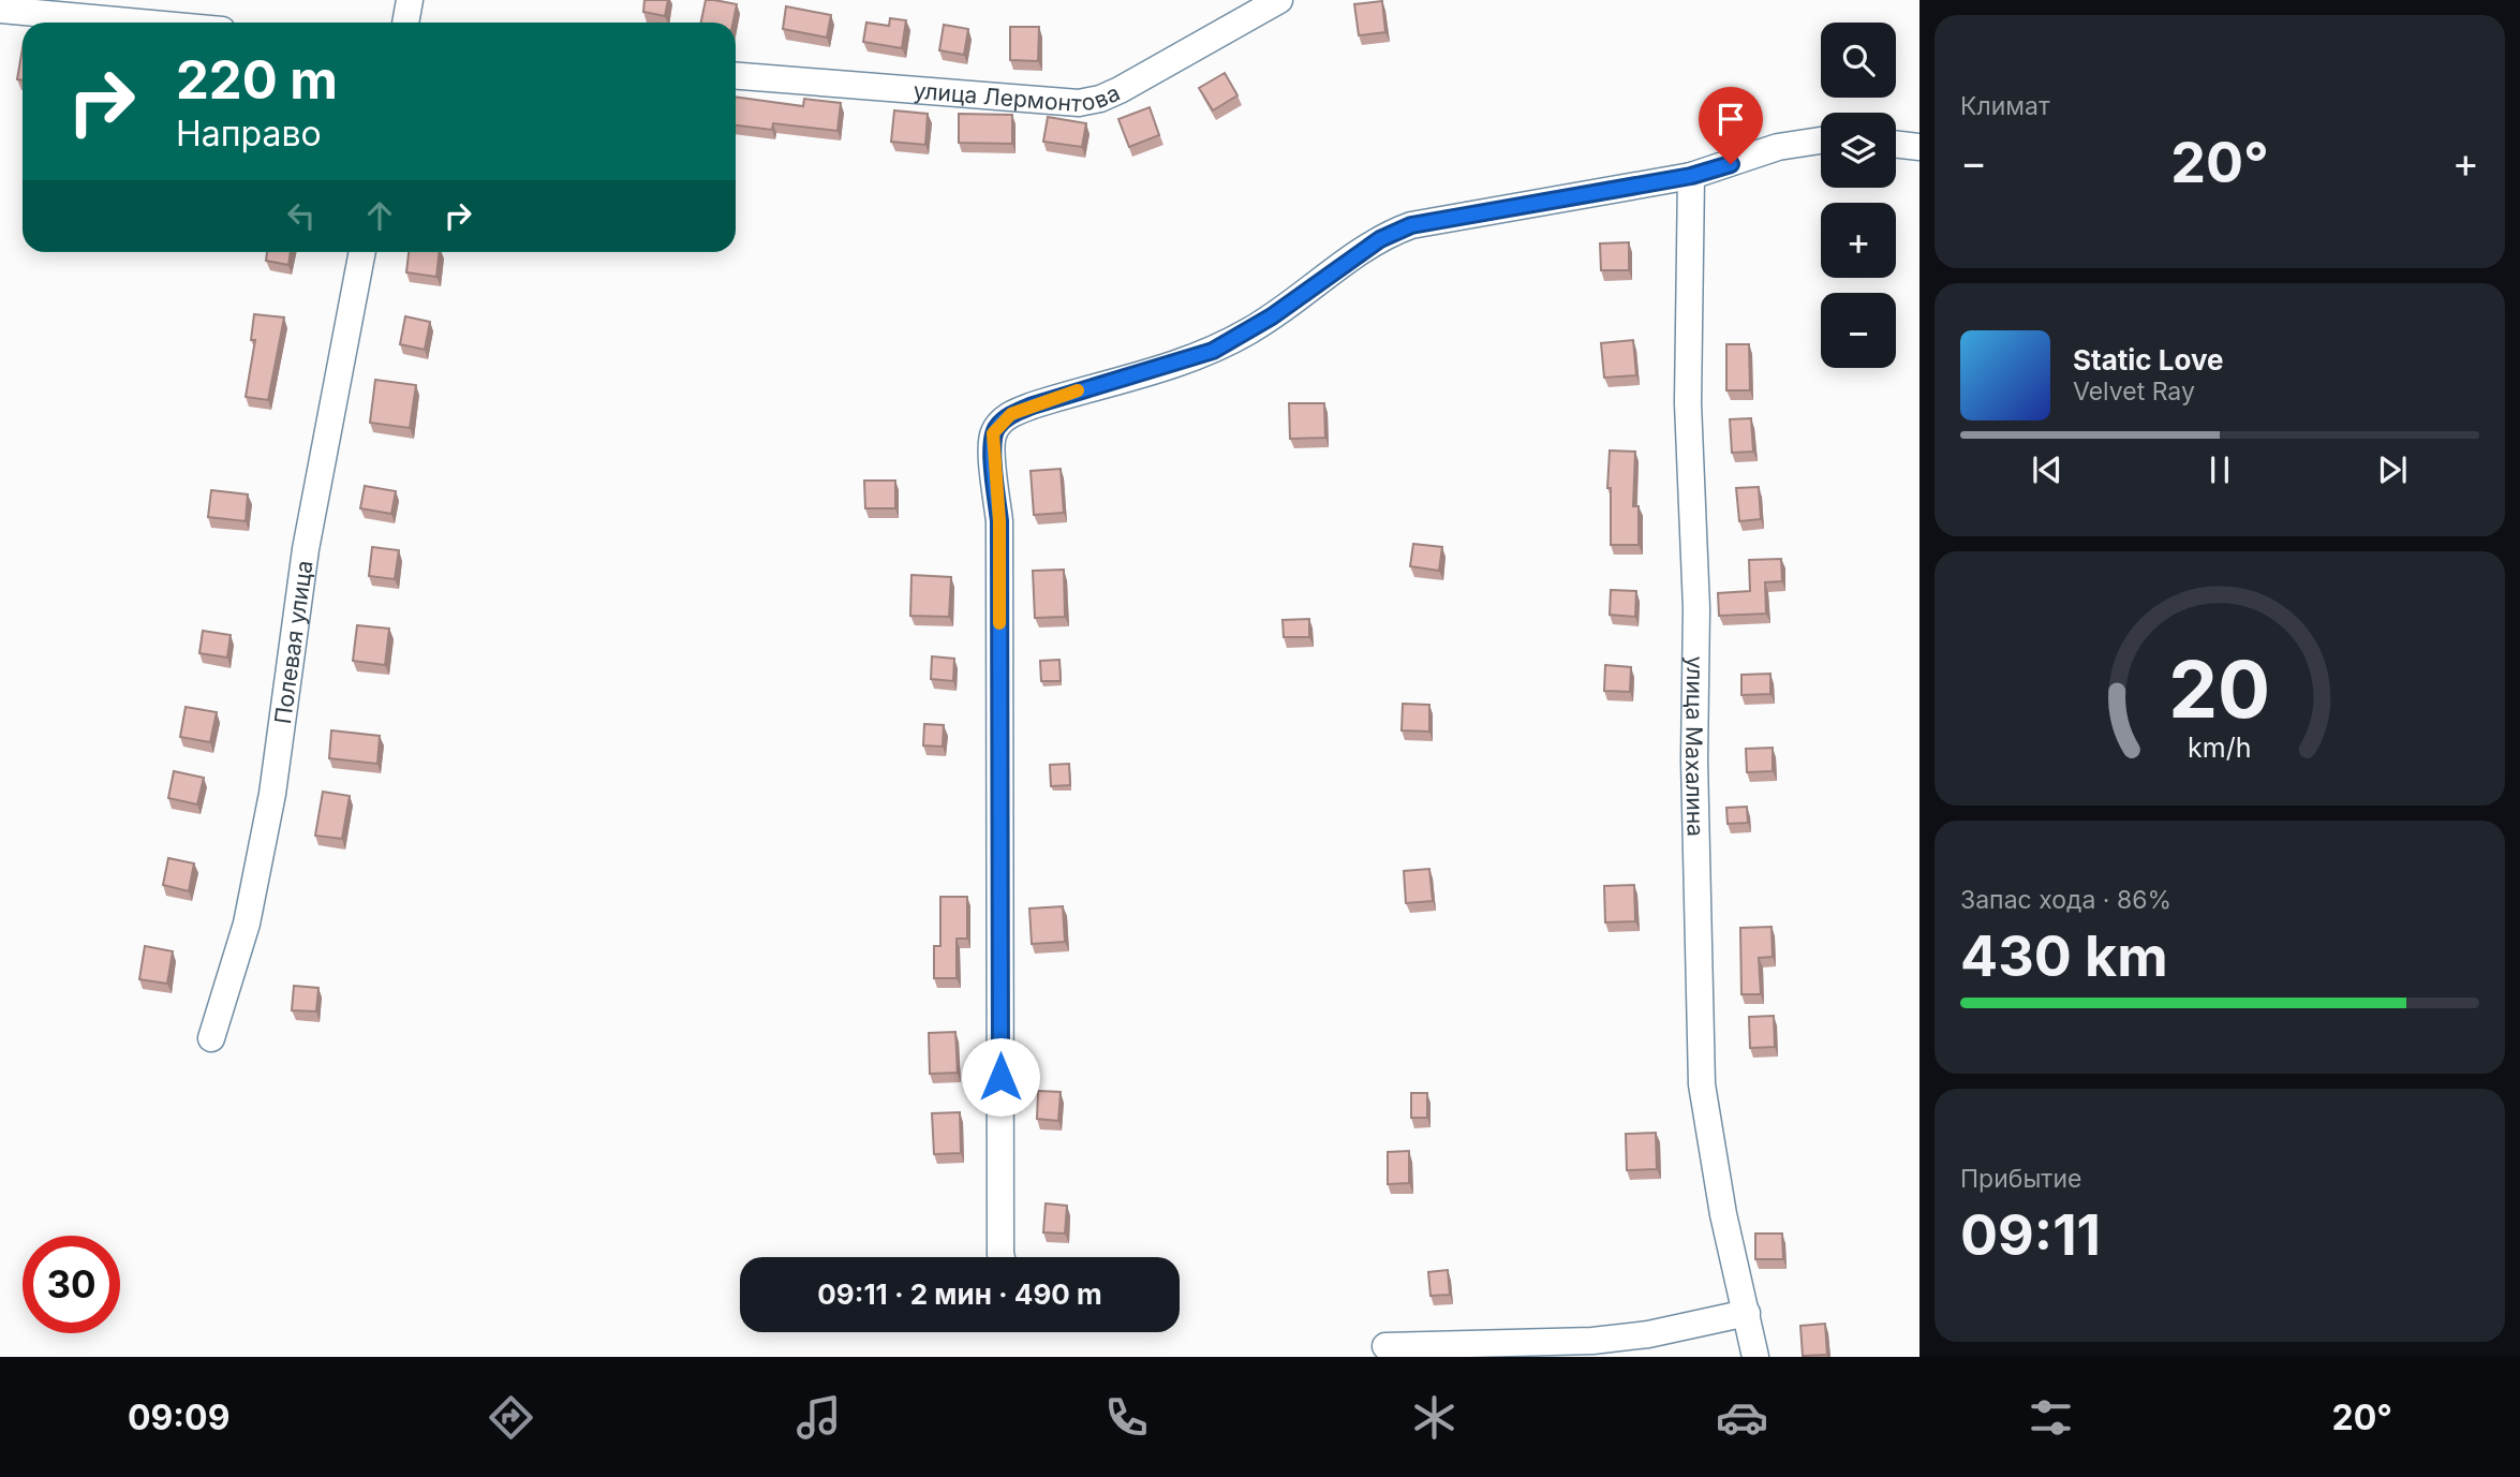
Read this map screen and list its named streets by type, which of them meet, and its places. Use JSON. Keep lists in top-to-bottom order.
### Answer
{
  "streets": {
    "street": ["улица Лермонтова", "Полевая улица", "улица Махалина"]
  },
  "page": {
    "tile": [
      "Климат",
      ["Запас хода · 86%", "430 km"],
      ["Прибытие", "09:11"]
    ],
    "map_buttons": ["+", "−"],
    "turn": ["220 m", "Направо"],
    "heat": ["−", "20°", "+"],
    "song": ["Static Love", "Velvet Ray"],
    "limit": "30",
    "trip": "09:11 · 2 мин · 490 m",
    "tabs": ["09:09", "20°"],
    "gauge": ["20", "km/h"]
  }
}
